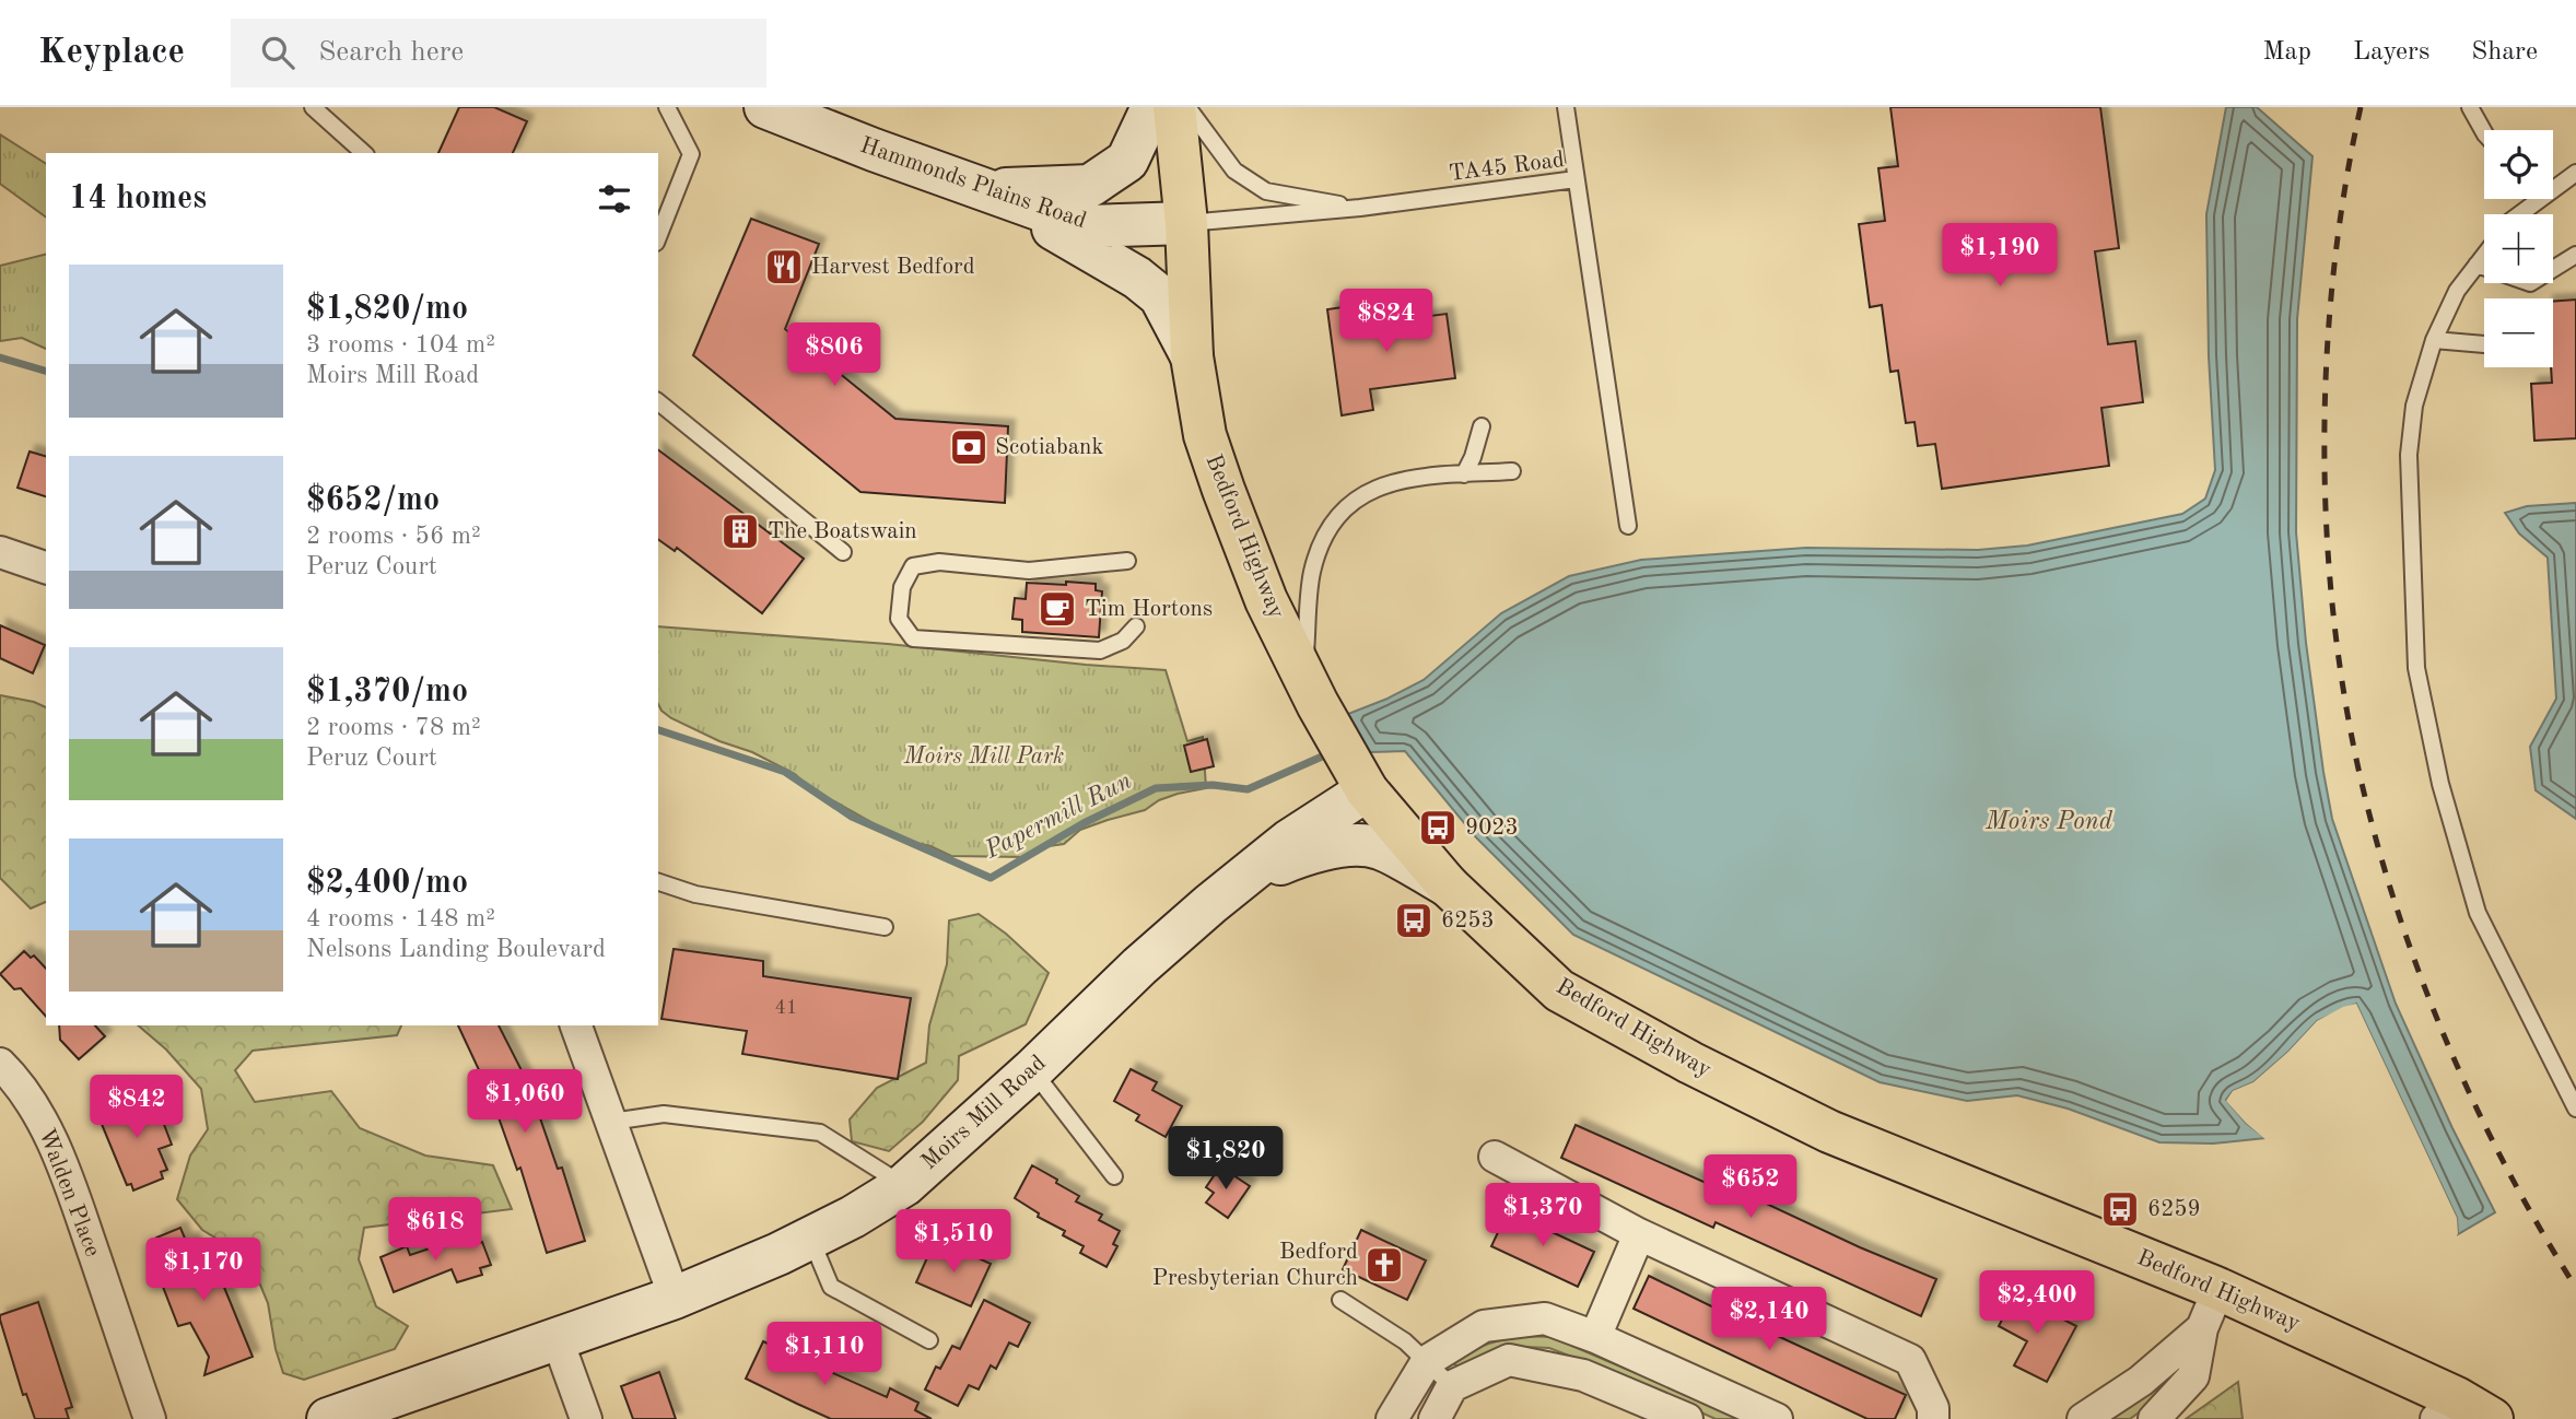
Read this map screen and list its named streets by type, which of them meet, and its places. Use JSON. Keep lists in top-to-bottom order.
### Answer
{
  "streets": {
    "main road": ["Bedford Highway"],
    "street": ["Hammonds Plains Road", "Moirs Mill Road", "Walden Place"],
    "lane": ["TA45 Road"]
  },
  "crossings": [
    ["TA45 Road", "Hammonds Plains Road"],
    ["TA45 Road", "Bedford Highway"],
    ["Hammonds Plains Road", "Bedford Highway"],
    ["Bedford Highway", "Moirs Mill Road"]
  ],
  "water": ["Papermill Run", "Moirs Pond"],
  "parks": ["Moirs Mill Park"],
  "places": {
    "restaurant": ["Harvest Bedford"],
    "bank": ["Scotiabank"],
    "building": ["The Boatswain"],
    "cafe": ["Tim Hortons"],
    "bus stop": ["9023", "6253", "6259"],
    "church": ["Bedford Presbyterian Church"]
  },
  "house_numbers": ["41"],
  "page": {
    "header": "Keyplace",
    "search": "Search here",
    "nav": ["Map", "Layers", "Share"],
    "map_buttons": ["+", "−"],
    "heading": "14 homes",
    "price": [
      "$1,190",
      "$824",
      "$806",
      "$1,060",
      "$842",
      "$1,820",
      "$652",
      "$1,370",
      "$618",
      "$1,510",
      "$1,170",
      "$2,400",
      "$2,140",
      "$1,110"
    ],
    "list": [
      {
        "name": "$1,820/mo",
        "note": "3 rooms · 104 m² · Moirs Mill Road"
      },
      {
        "name": "$652/mo",
        "note": "2 rooms · 56 m² · Peruz Court"
      },
      {
        "name": "$1,370/mo",
        "note": "2 rooms · 78 m² · Peruz Court"
      },
      {
        "name": "$2,400/mo",
        "note": "4 rooms · 148 m² · Nelsons Landing Boulevard"
      }
    ]
  }
}
